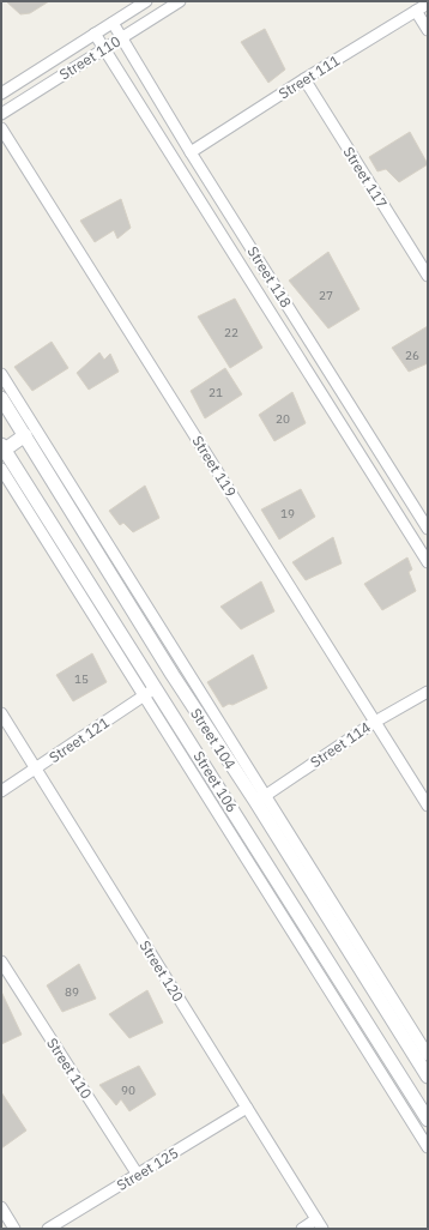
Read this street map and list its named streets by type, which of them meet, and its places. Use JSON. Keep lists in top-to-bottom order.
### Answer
{
  "streets": {
    "street": [
      "Street 110",
      "Street 111",
      "Street 117",
      "Street 118",
      "Street 119",
      "Street 104",
      "Street 121",
      "Street 114",
      "Street 106",
      "Street 120",
      "Street 125"
    ]
  },
  "crossings": [
    ["Street 110", "Street 118"],
    ["Street 110", "Street 125"],
    ["Street 111", "Street 117"],
    ["Street 111", "Street 118"],
    ["Street 119", "Street 114"],
    ["Street 104", "Street 114"],
    ["Street 121", "Street 106"],
    ["Street 121", "Street 120"],
    ["Street 120", "Street 125"]
  ],
  "house_numbers": [
    "27",
    "22",
    "26",
    "21",
    "20",
    "19",
    "15",
    "89",
    "90"
  ]
}
